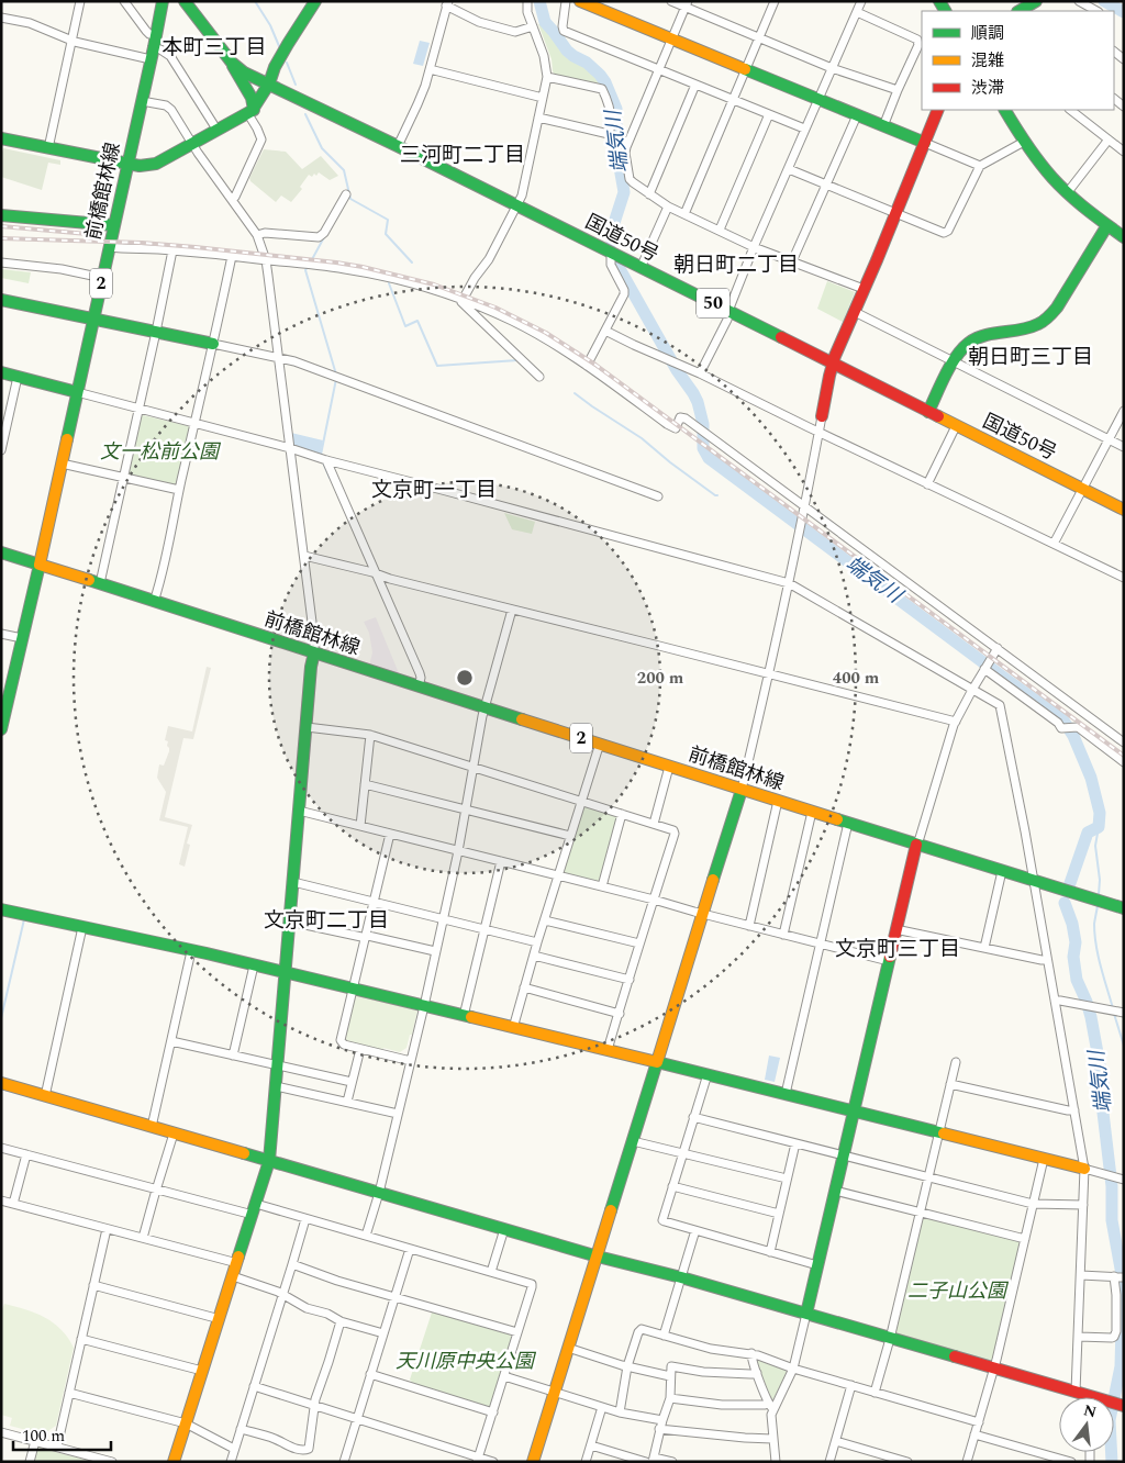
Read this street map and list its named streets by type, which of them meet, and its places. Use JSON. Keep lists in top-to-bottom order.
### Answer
{
  "streets": {
    "main road": [
      "前橋館林線",
      "国道50号",
      "2",
      "50"
    ]
  },
  "districts": [
    "本町三丁目",
    "三河町二丁目",
    "朝日町二丁目",
    "朝日町三丁目",
    "文京町一丁目",
    "文京町二丁目",
    "文京町三丁目"
  ],
  "water": ["端気川"],
  "parks": ["文一松前公園", "二子山公園", "天川原中央公園"],
  "legend": ["順調", "混雑", "渋滞"],
  "scale_bar": "100 m",
  "north": "top",
  "rings": ["200 m", "400 m"]
}
